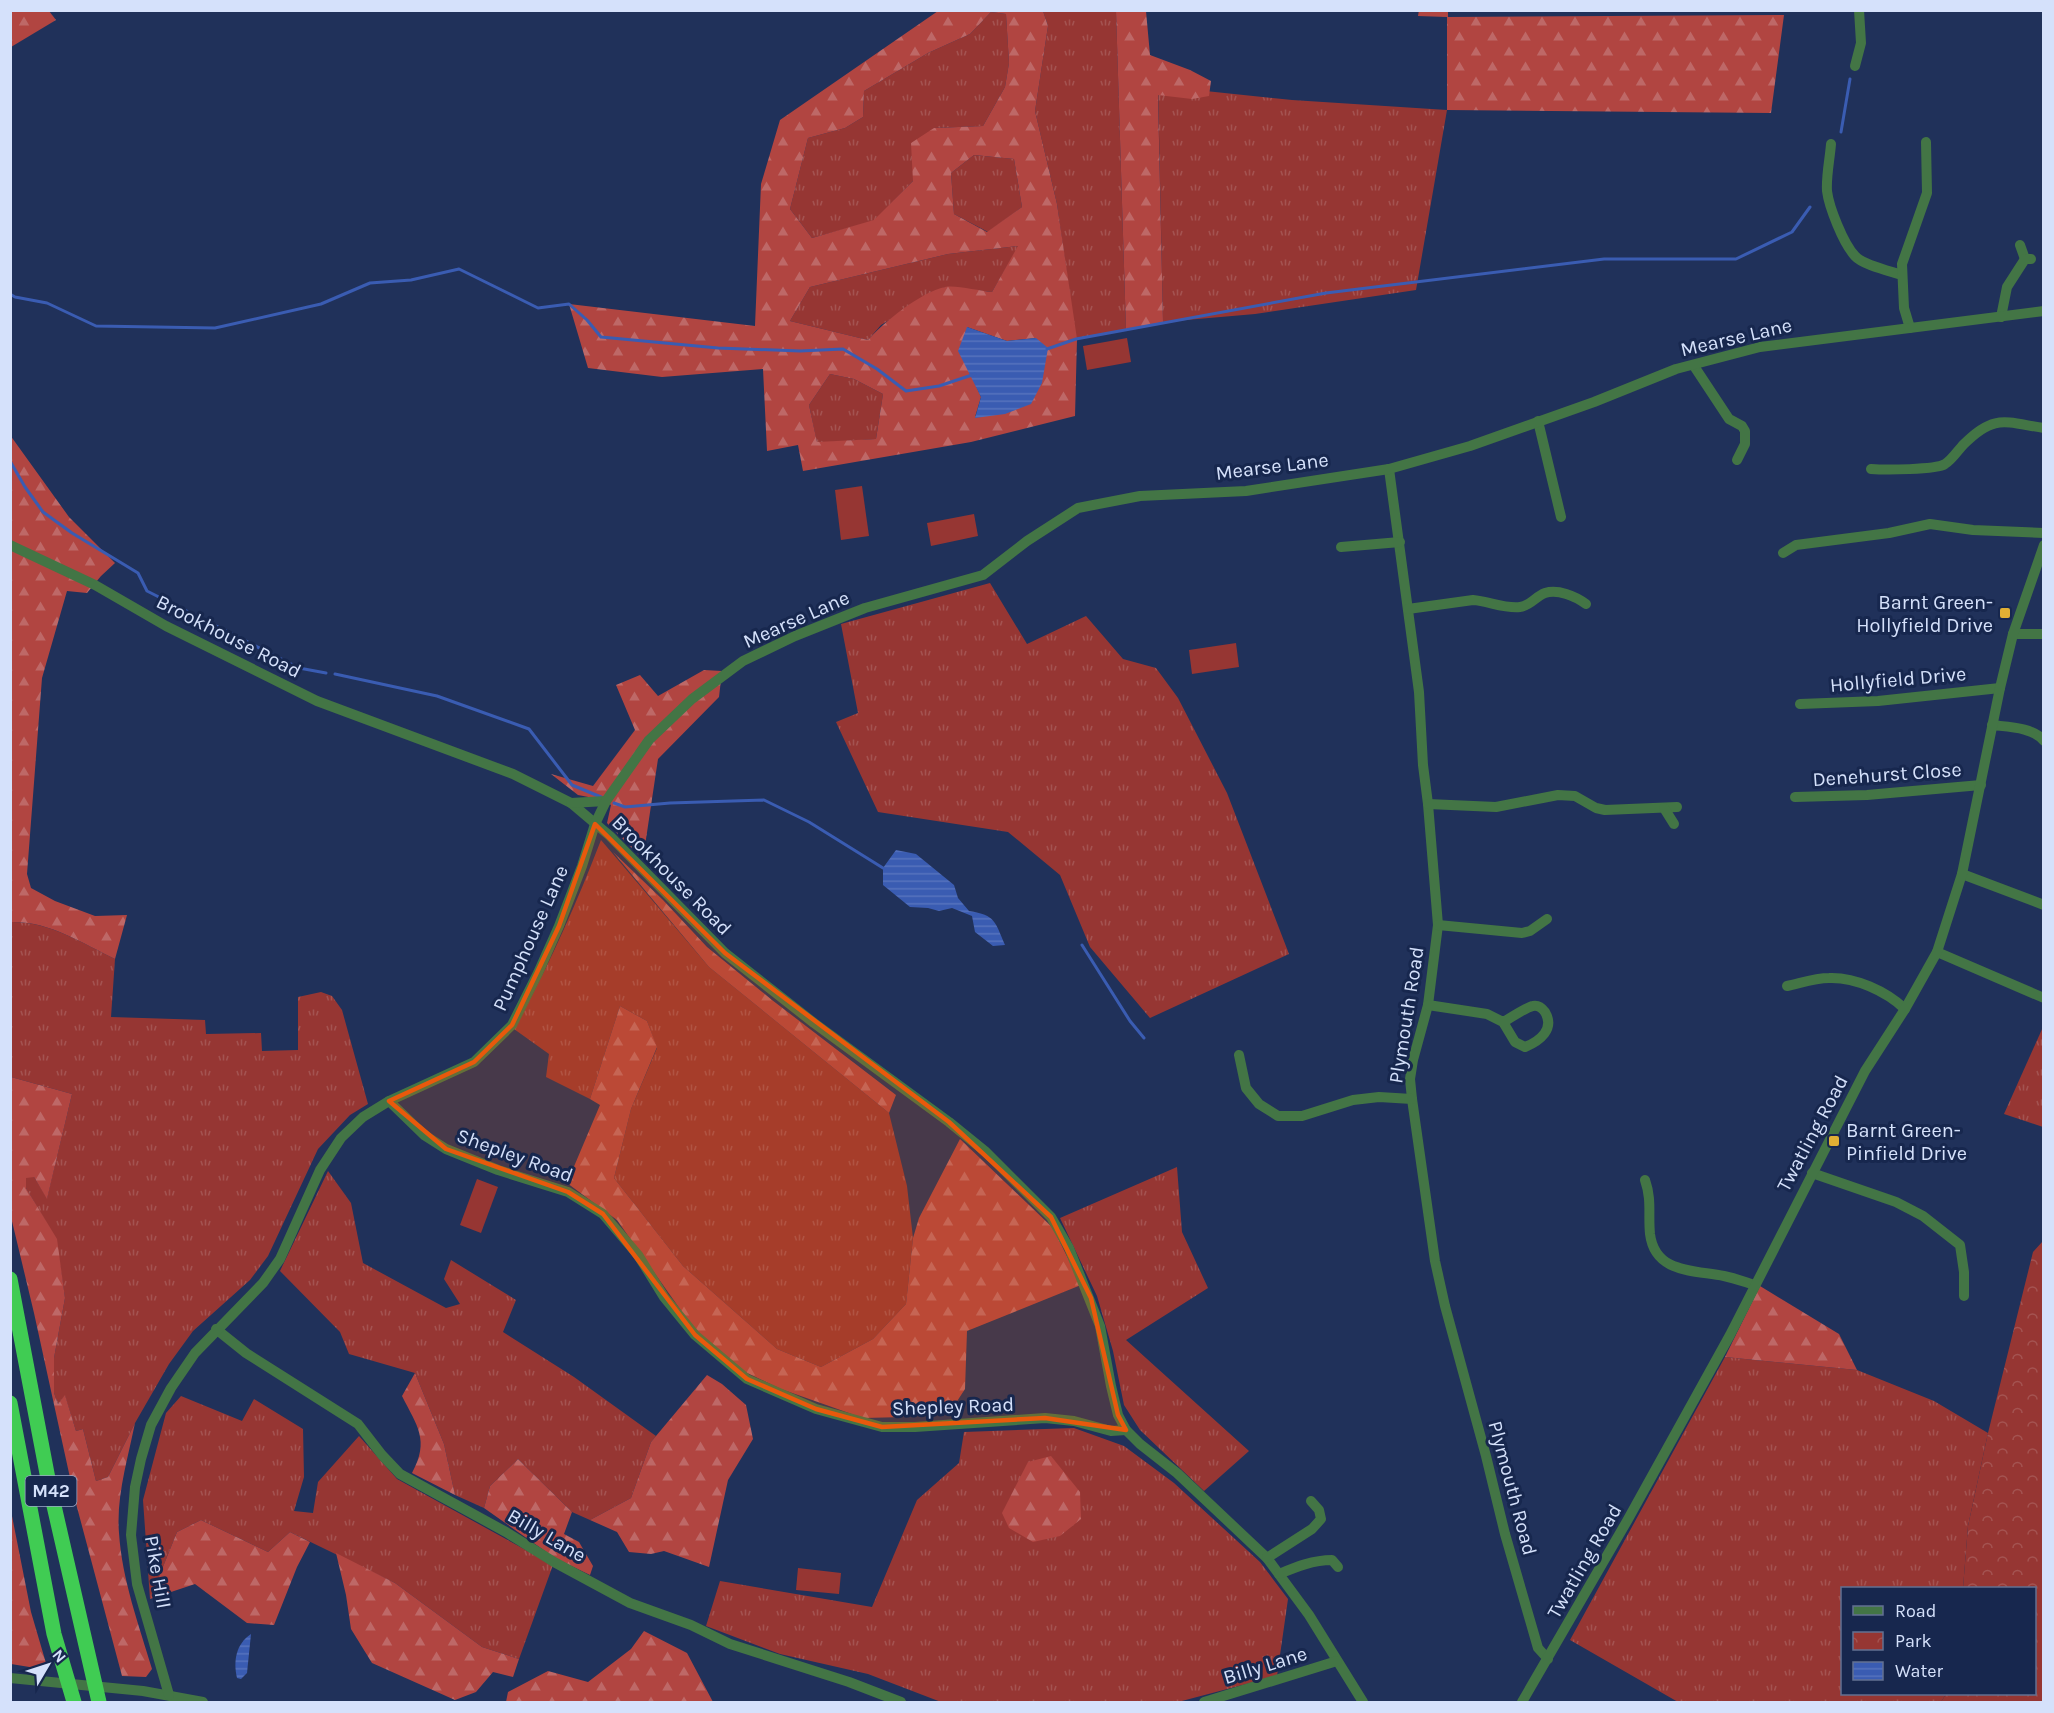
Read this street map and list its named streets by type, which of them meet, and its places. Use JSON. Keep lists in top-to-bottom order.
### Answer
{
  "streets": {
    "highway": ["M42"],
    "street": [
      "Mearse Lane",
      "Brookhouse Road",
      "Hollyfield Drive",
      "Denehurst Close",
      "Pumphouse Lane",
      "Plymouth Road",
      "Twatling Road",
      "Shepley Road",
      "Billy Lane",
      "Pike Hill"
    ]
  },
  "crossings": [
    ["Mearse Lane", "Brookhouse Road"],
    ["Mearse Lane", "Pumphouse Lane"],
    ["Mearse Lane", "Plymouth Road"],
    ["Brookhouse Road", "Pumphouse Lane"],
    ["Brookhouse Road", "Shepley Road"],
    ["Hollyfield Drive", "Twatling Road"],
    ["Denehurst Close", "Twatling Road"],
    ["Pumphouse Lane", "Shepley Road"],
    ["Pumphouse Lane", "Billy Lane"],
    ["Pumphouse Lane", "Pike Hill"],
    ["Plymouth Road", "Twatling Road"]
  ],
  "places": {
    "transit": ["Barnt Green- Hollyfield Drive", "Barnt Green- Pinfield Drive"]
  },
  "legend": ["Road", "Park", "Water"],
  "north": "top right"
}
